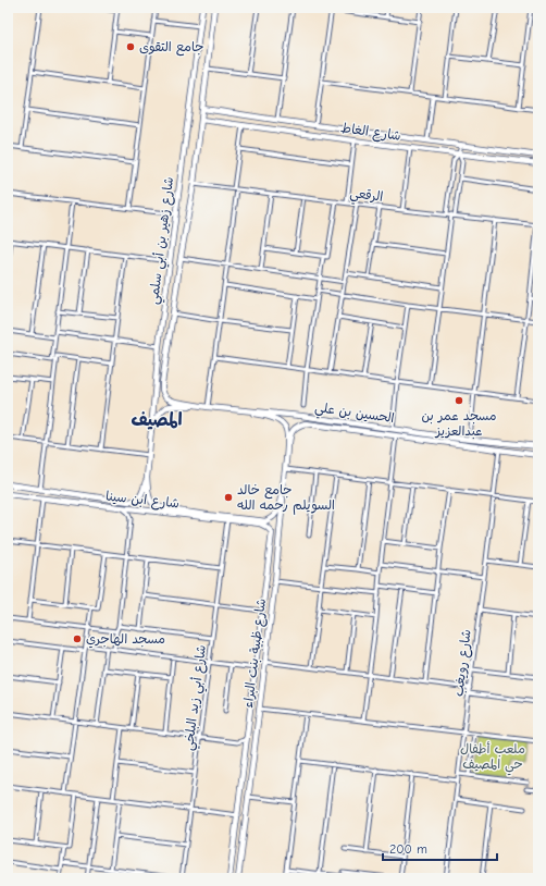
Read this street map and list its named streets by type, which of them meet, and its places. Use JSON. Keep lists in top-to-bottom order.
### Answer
{
  "streets": {
    "street": [
      "شارع الغاط",
      "الرقعي",
      "شارع زهير بن أبي سلمي",
      "الحسين بن علي",
      "شارع ابن سينا",
      "شارع ظبية بنت البراء",
      "شارع رويغب",
      "شارع أبي زيد البلخي"
    ]
  },
  "crossings": [
    ["شارع الغاط", "شارع زهير بن أبي سلمي"],
    ["الرقعي", "شارع زهير بن أبي سلمي"],
    ["شارع زهير بن أبي سلمي", "الحسين بن علي"],
    ["شارع زهير بن أبي سلمي", "شارع ابن سينا"],
    ["شارع زهير بن أبي سلمي", "شارع ظبية بنت البراء"],
    ["الحسين بن علي", "شارع ابن سينا"],
    ["الحسين بن علي", "شارع ظبية بنت البراء"],
    ["الحسين بن علي", "شارع رويغب"],
    ["شارع ابن سينا", "شارع ظبية بنت البراء"],
    ["شارع ابن سينا", "شارع أبي زيد البلخي"]
  ],
  "districts": ["المصيف"],
  "parks": ["ملعب أطفال حي المصيف"],
  "places": [
    "جامع التقوى",
    "مسجد عمر بن عبدالعزيز",
    "جامع خالد السويلم رحمه الله",
    "مسجد الهاجري"
  ],
  "scale_bar": "200 m"
}
